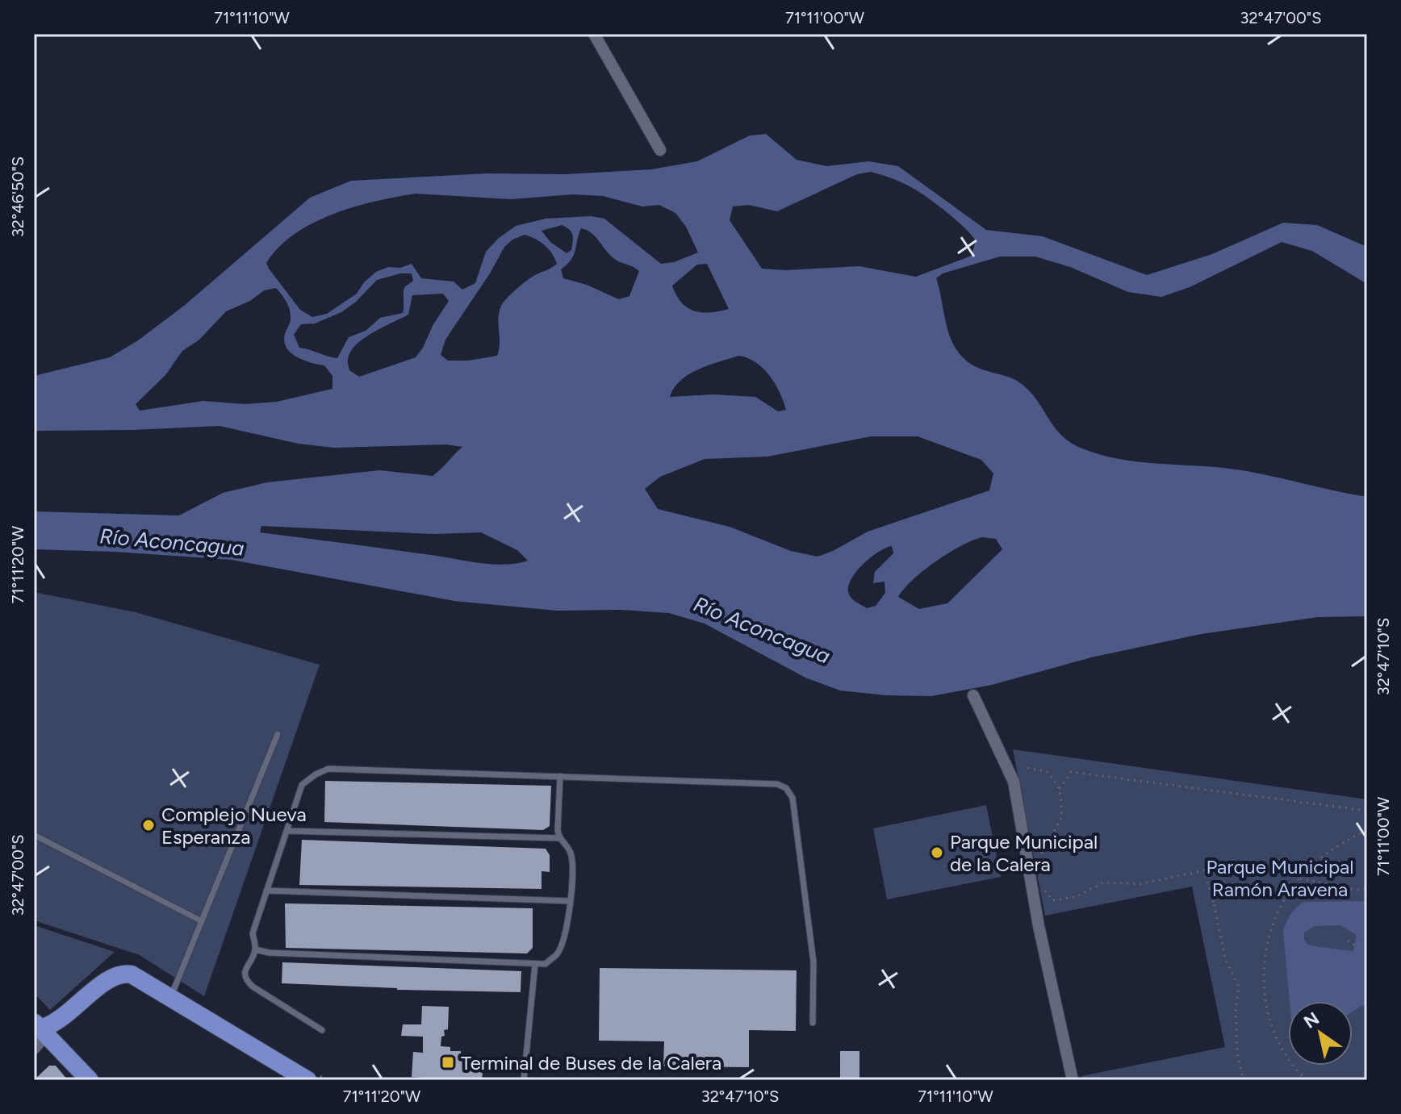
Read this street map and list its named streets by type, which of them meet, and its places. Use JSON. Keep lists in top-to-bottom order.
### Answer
{
  "water": ["Río Aconcagua"],
  "parks": ["Parque Municipal Ramón Aravena"],
  "places": {
    "other": ["Complejo Nueva Esperanza", "Parque Municipal de la Calera"],
    "transit": ["Terminal de Buses de la Calera"]
  },
  "north": "top left",
  "coordinates": [
    "71°11'10\"W",
    "71°11'00\"W",
    "32°47'00\"S",
    "32°46'50\"S",
    "71°11'20\"W",
    "32°47'10\"S"
  ]
}
